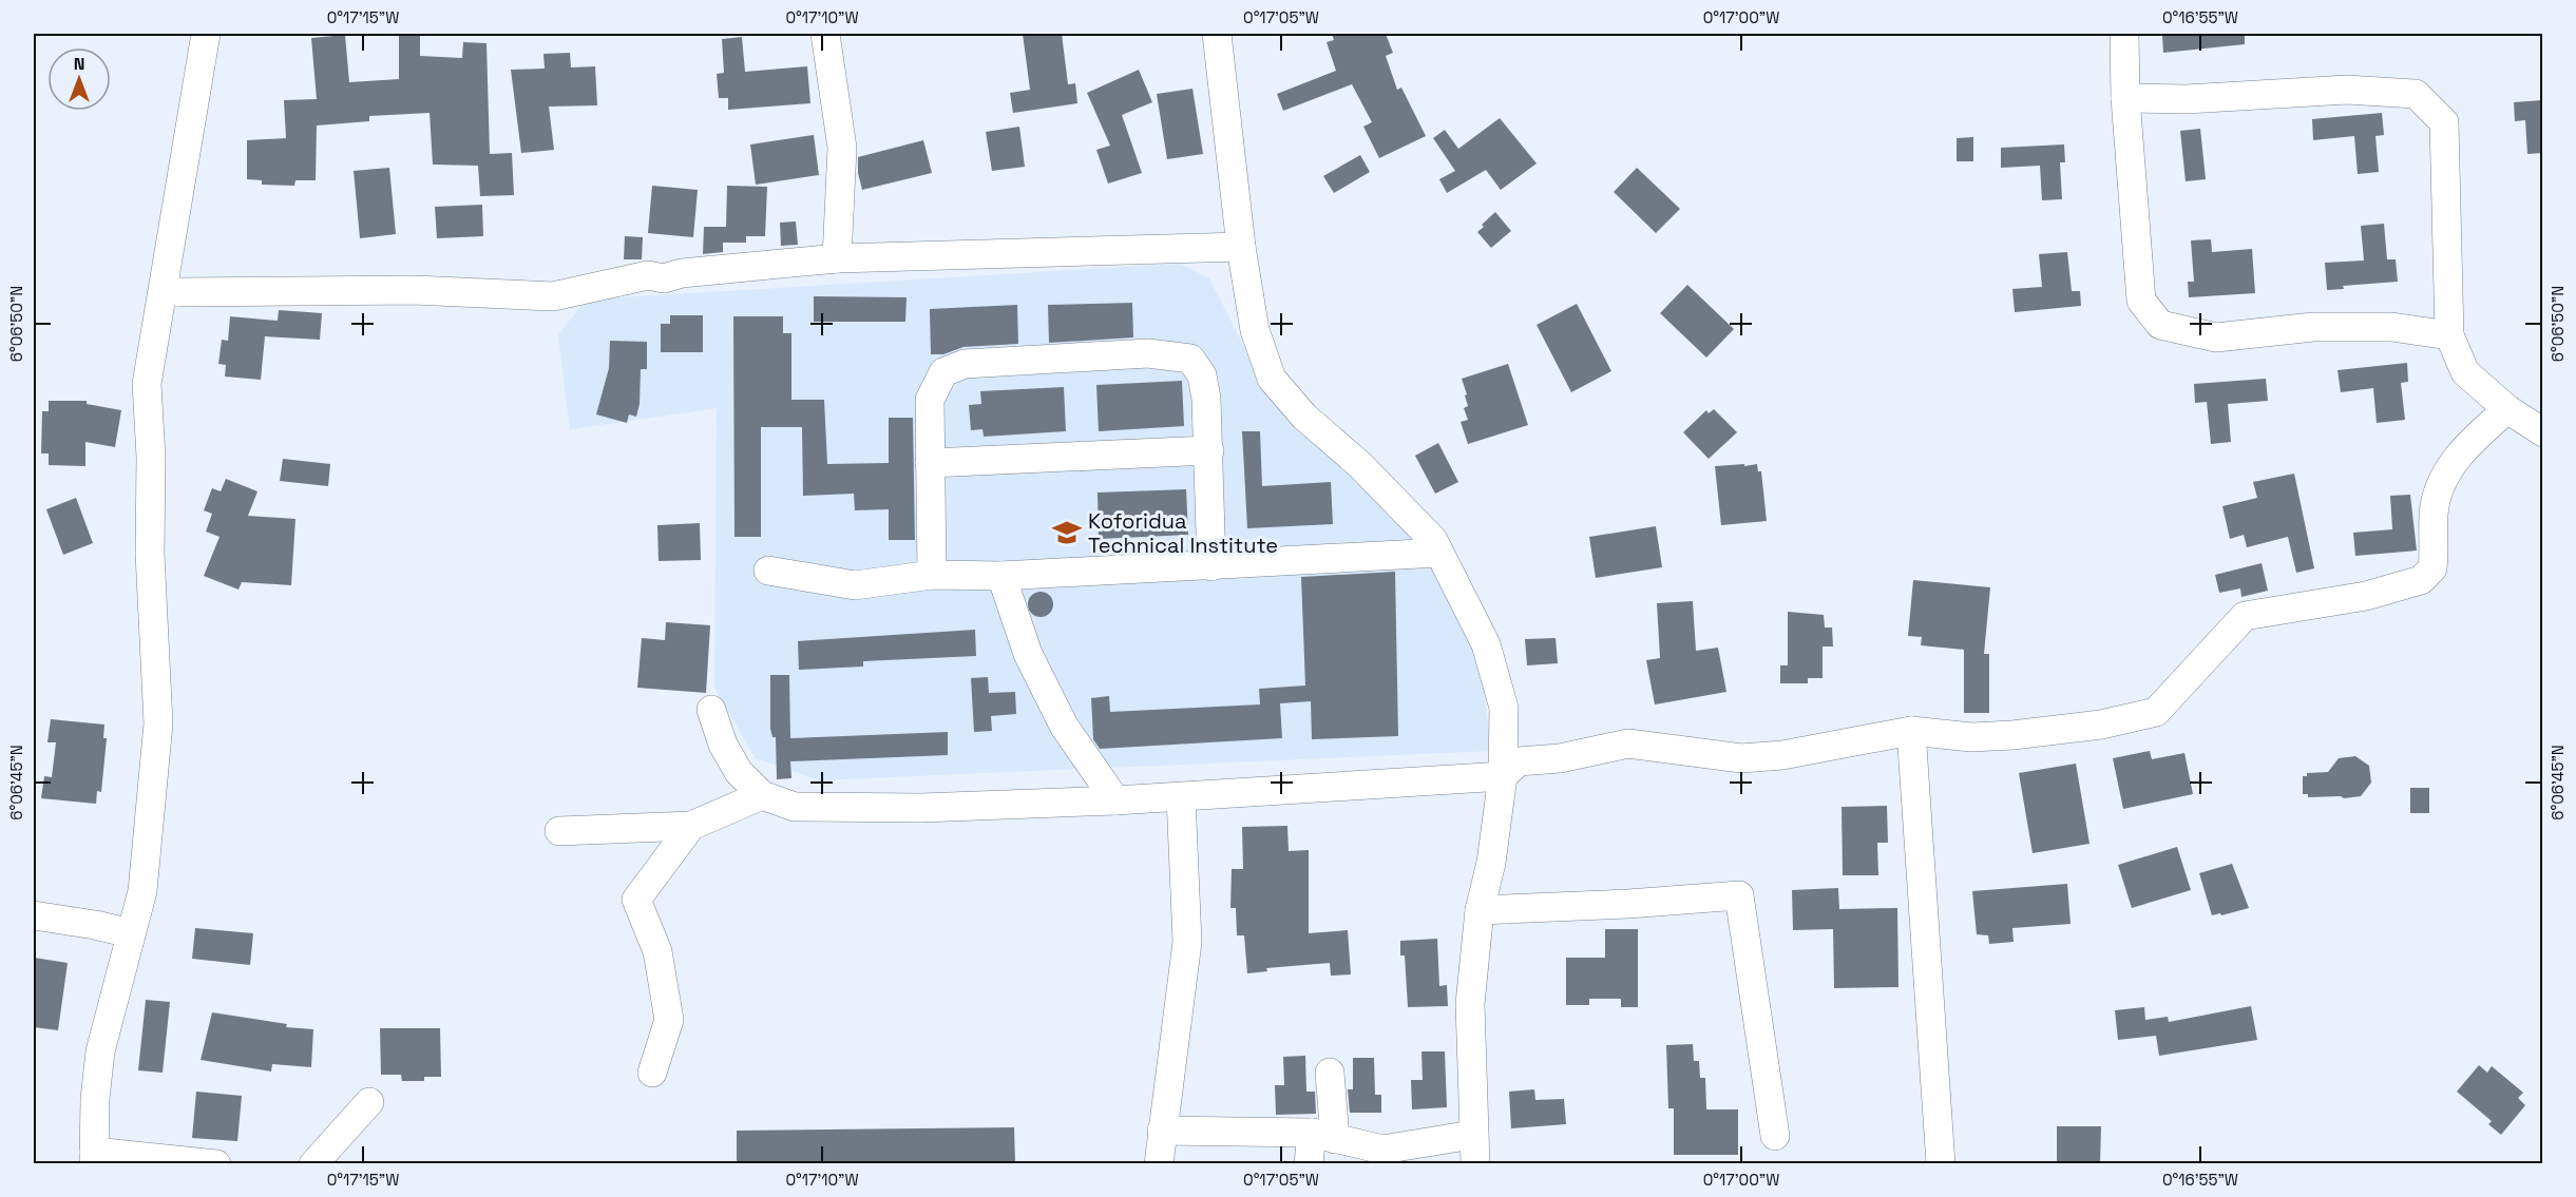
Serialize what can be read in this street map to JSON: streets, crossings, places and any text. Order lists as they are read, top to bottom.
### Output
{
  "places": {
    "school or university": ["Koforidua Technical Institute"]
  },
  "north": "top",
  "coordinates": [
    "0°17'15\"W",
    "0°17'10\"W",
    "0°17'05\"W",
    "0°17'00\"W",
    "0°16'55\"W",
    "6°06'50\"N",
    "6°06'45\"N"
  ]
}
